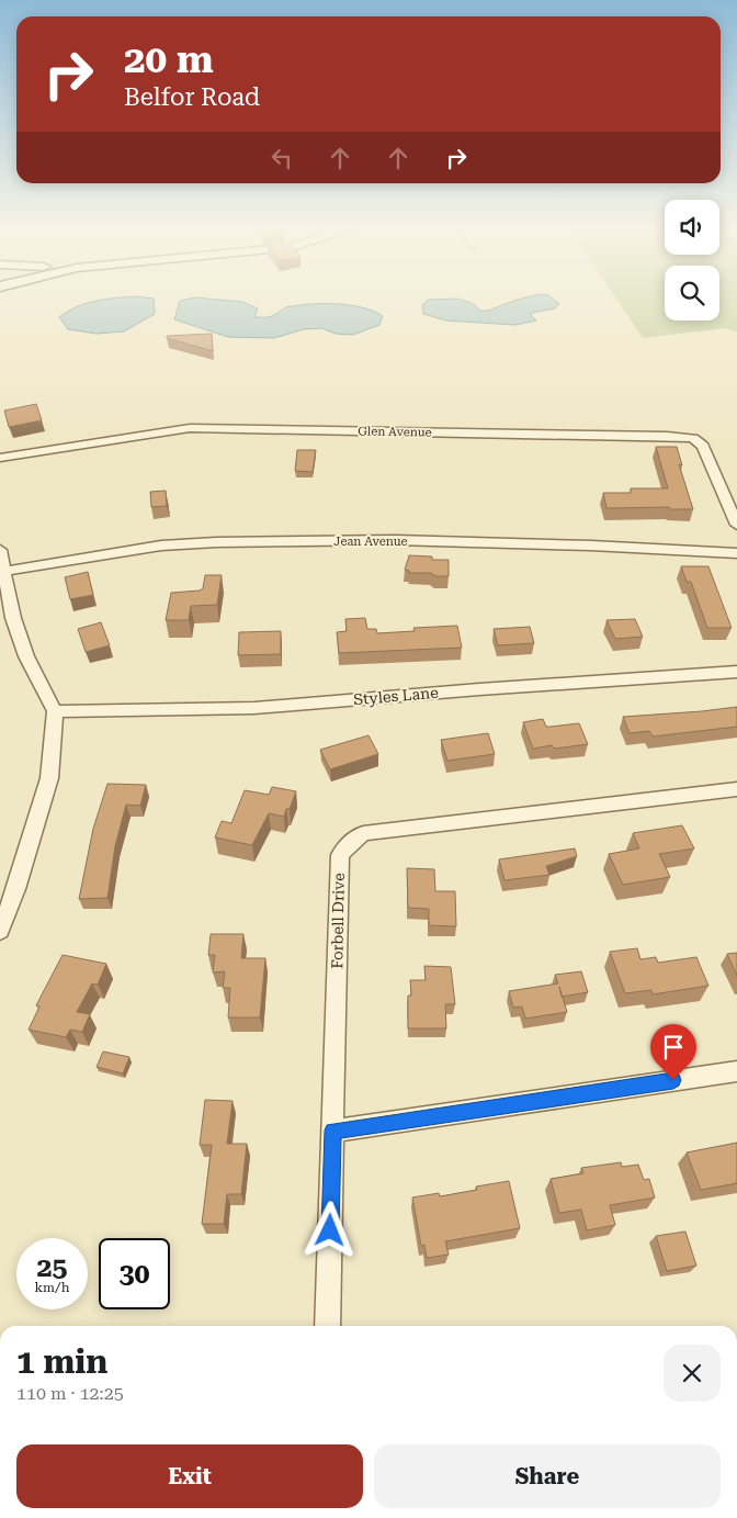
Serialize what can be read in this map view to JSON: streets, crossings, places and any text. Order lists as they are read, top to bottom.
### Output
{
  "streets": {
    "street": [
      "Glen Avenue",
      "Jean Avenue",
      "Styles Lane",
      "Forbell Drive"
    ]
  },
  "page": {
    "turn": ["20 m", "Belfor Road"],
    "speed": "25 km/h",
    "limit": "30",
    "heading": ["1 min", "110 m · 12:25"],
    "buttons": ["Exit", "Share"]
  }
}
